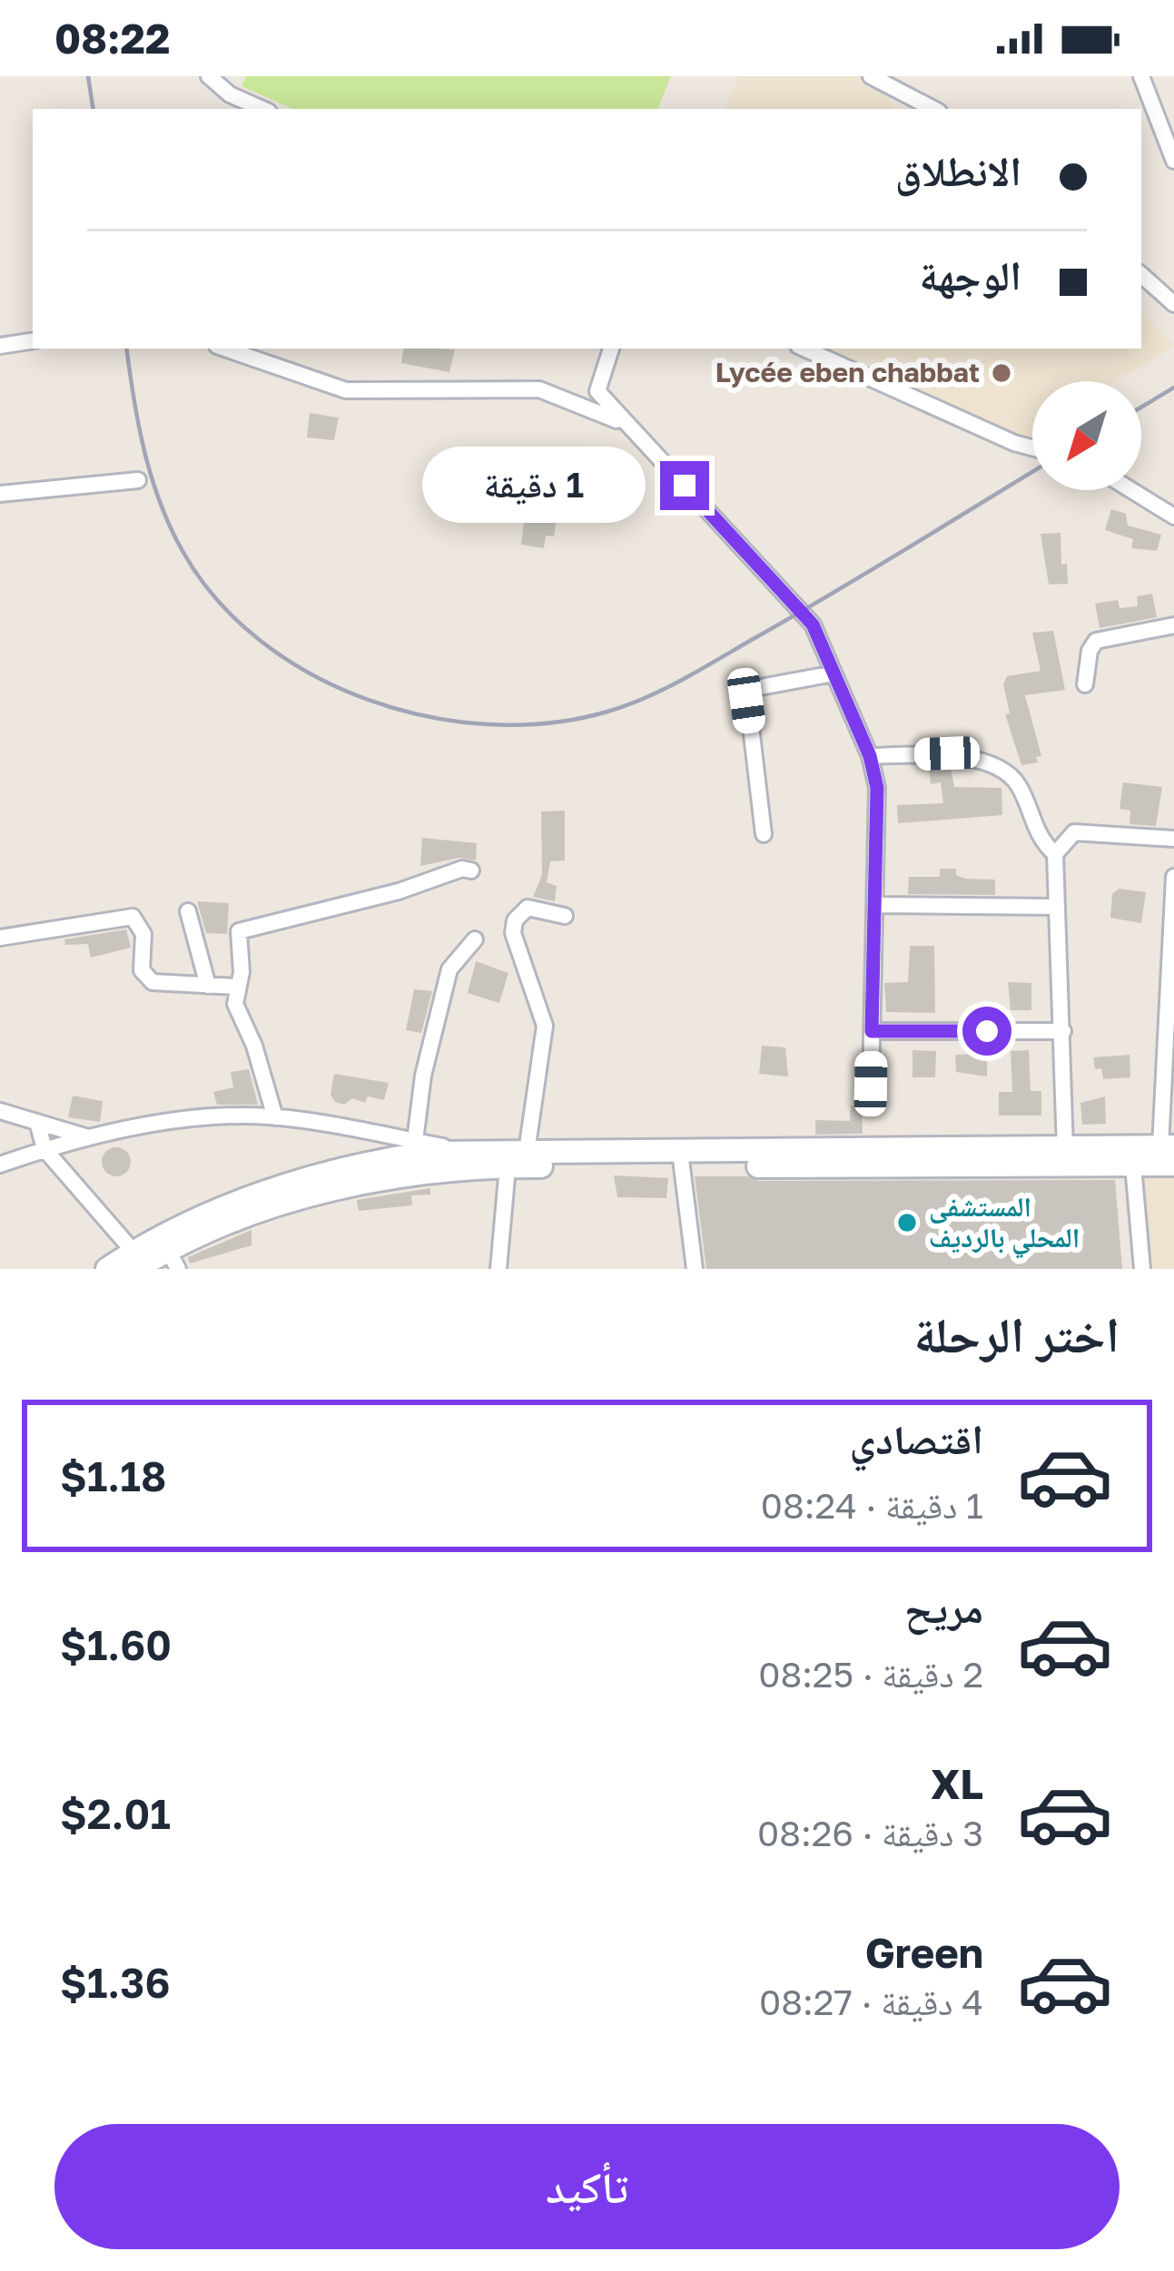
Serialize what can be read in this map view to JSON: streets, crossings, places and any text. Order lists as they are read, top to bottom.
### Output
{
  "places": ["Lycée eben chabbat", "المستشفى المحلي بالرديف"],
  "north": "bottom left",
  "page": {
    "status": "08:22",
    "banner": ["الانطلاق", "الوجهة"],
    "bubble": "1 دقيقة",
    "heading": "اختر الرحلة",
    "list": [
      {
        "name": "اقتصادي",
        "note": "1 دقيقة · 08:24",
        "value": "$1.18"
      },
      {
        "name": "مريح",
        "note": "2 دقيقة · 08:25",
        "value": "$1.60"
      },
      {
        "name": "XL",
        "note": "3 دقيقة · 08:26",
        "value": "$2.01"
      },
      {
        "name": "Green",
        "note": "4 دقيقة · 08:27",
        "value": "$1.36"
      }
    ],
    "buttons": "تأكيد"
  }
}
